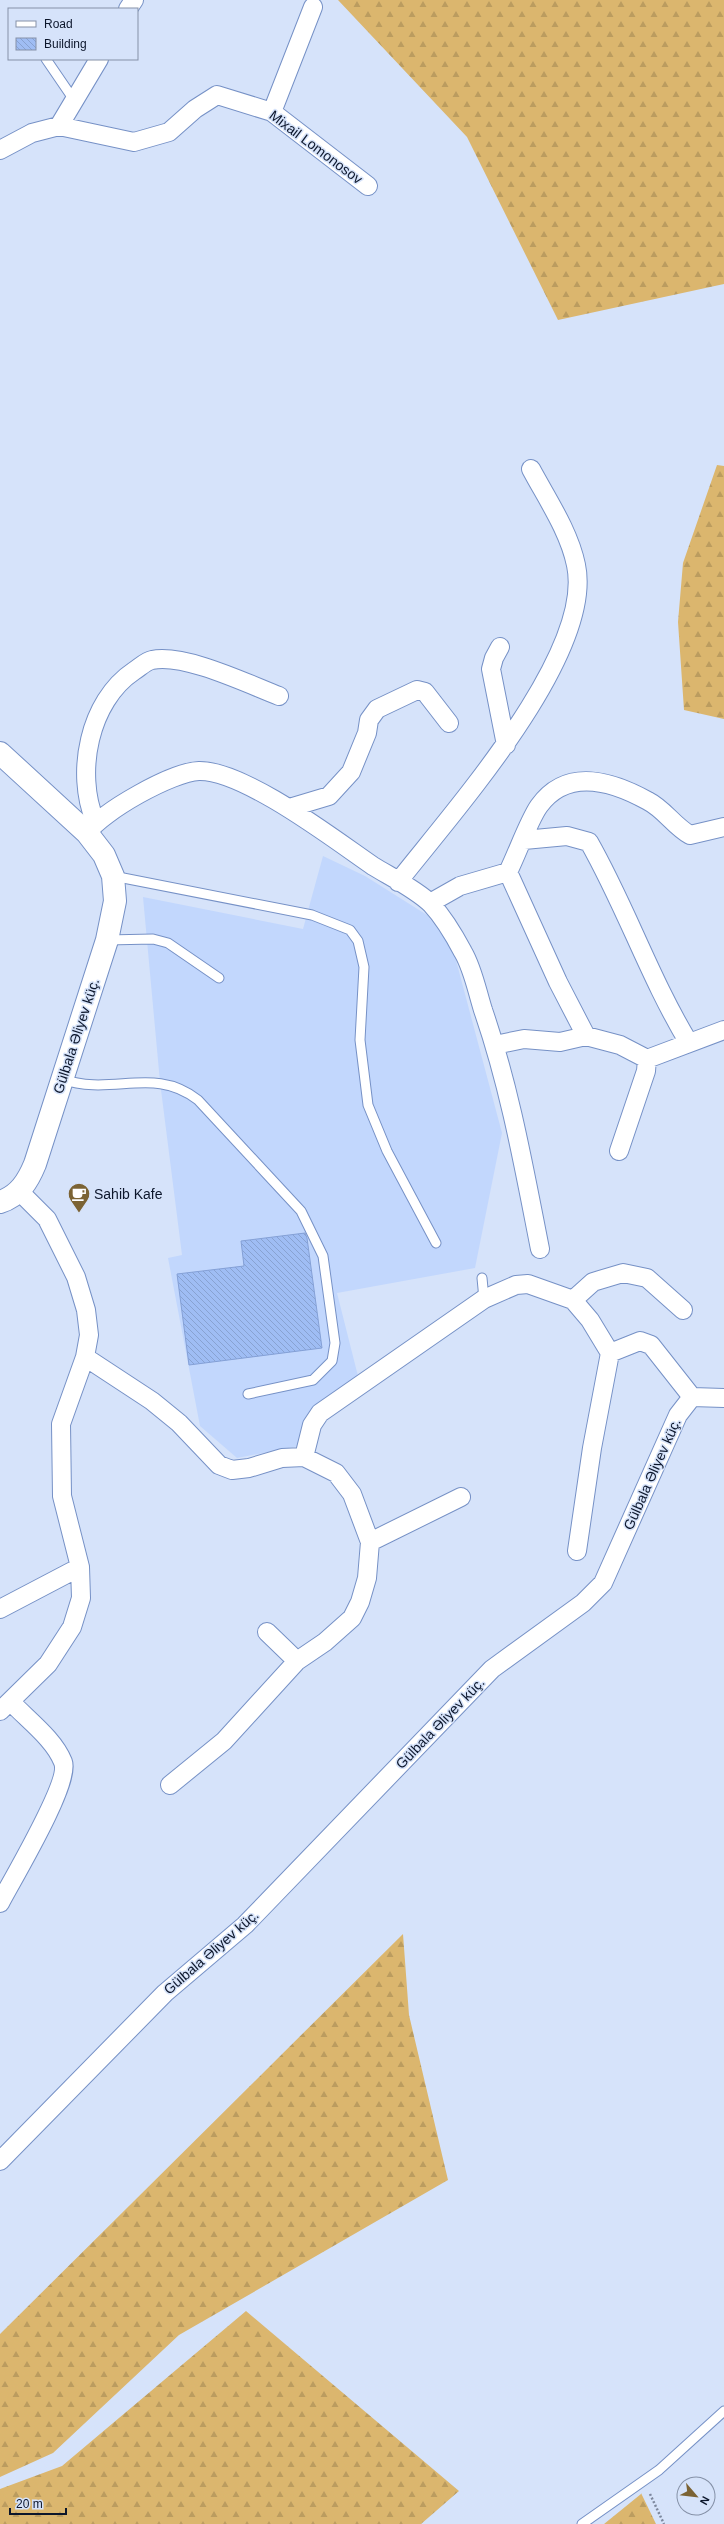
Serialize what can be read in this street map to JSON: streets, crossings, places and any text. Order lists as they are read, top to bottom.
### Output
{
  "streets": {
    "street": ["Mixail Lomonosov", "Gülbala Əliyev küç."]
  },
  "places": {
    "cafe": ["Sahib Kafe"]
  },
  "legend": ["Road", "Building"],
  "scale_bar": "20 m",
  "north": "bottom right"
}
